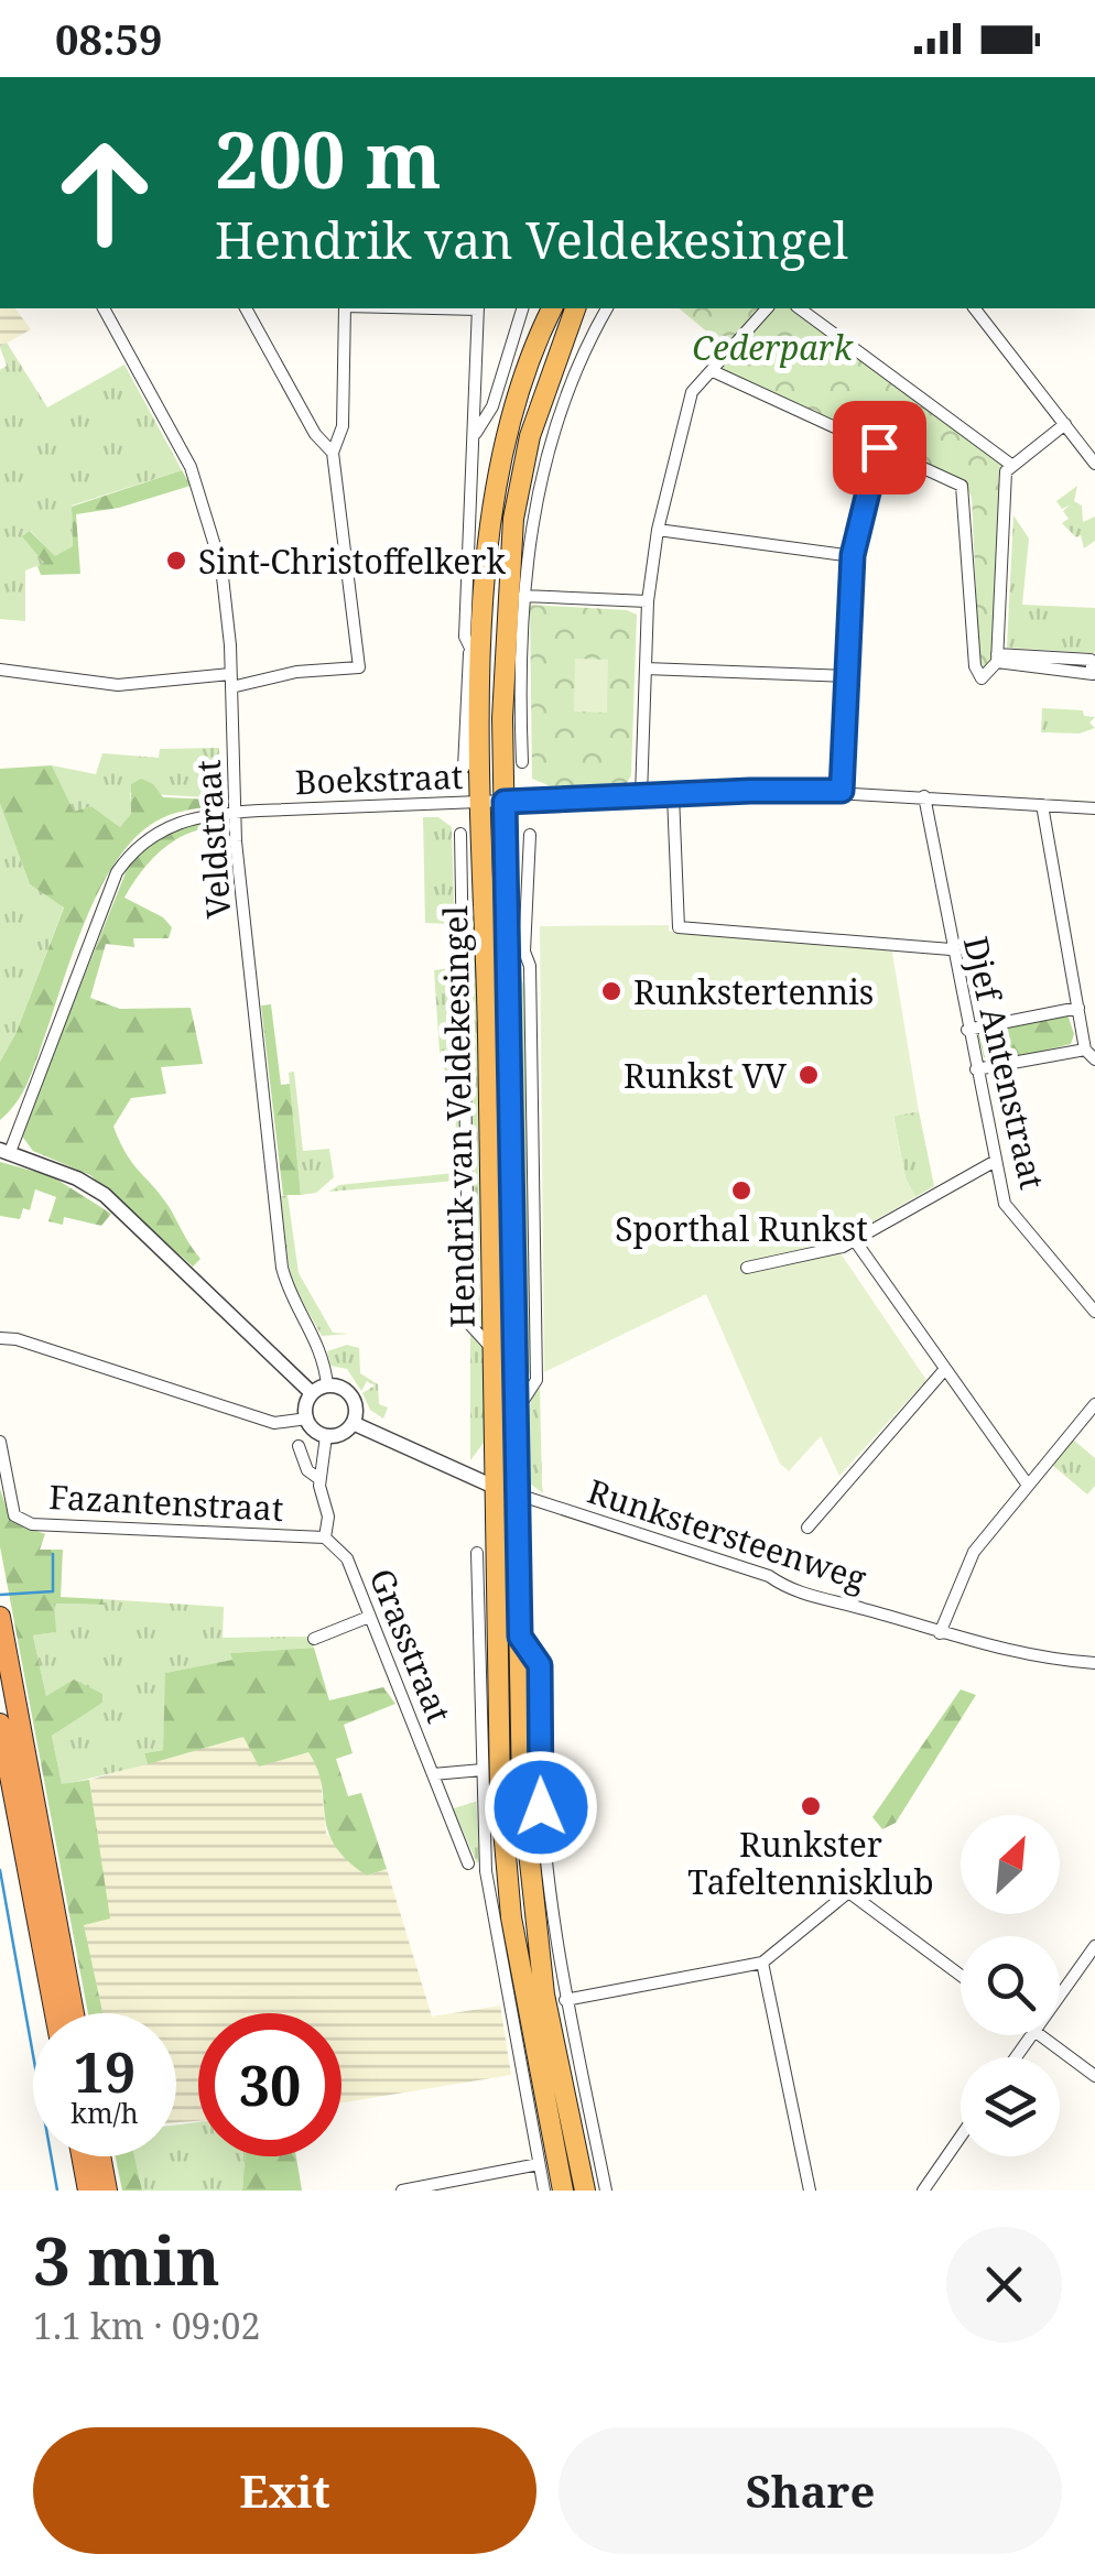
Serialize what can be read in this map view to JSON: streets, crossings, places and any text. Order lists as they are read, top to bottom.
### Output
{
  "streets": {
    "highway": ["Hendrik van Veldekesingel"],
    "street": [
      "Boekstraat",
      "Veldstraat",
      "Djef Antenstraat",
      "Fazantenstraat",
      "Runkstersteenweg",
      "Grasstraat"
    ]
  },
  "crossings": [
    ["Boekstraat", "Veldstraat"],
    ["Boekstraat", "Djef Antenstraat"],
    ["Boekstraat", "Hendrik van Veldekesingel"],
    ["Veldstraat", "Runkstersteenweg"],
    ["Veldstraat", "Grasstraat"],
    ["Hendrik van Veldekesingel", "Runkstersteenweg"],
    ["Fazantenstraat", "Grasstraat"],
    ["Runkstersteenweg", "Grasstraat"]
  ],
  "parks": ["Cederpark"],
  "places": [
    "Sint-Christoffelkerk",
    "Runkstertennis",
    "Runkst VV",
    "Sporthal Runkst",
    "Runkster Tafeltennisklub"
  ],
  "north": "top right",
  "page": {
    "status": "08:59",
    "turn": ["200 m", "Hendrik van Veldekesingel"],
    "speed": "19 km/h",
    "limit": "30",
    "heading": ["3 min", "1.1 km · 09:02"],
    "buttons": ["Exit", "Share"]
  }
}
